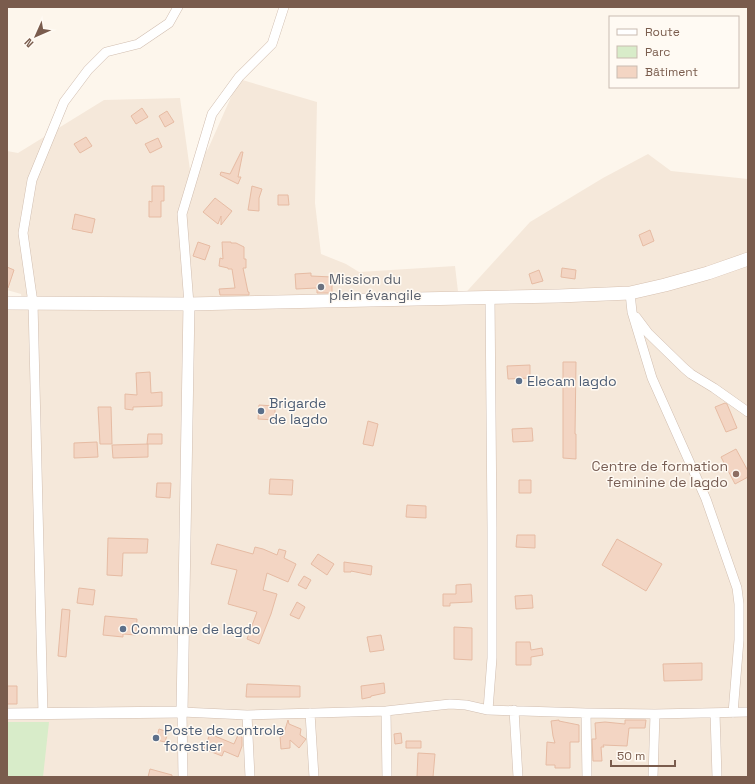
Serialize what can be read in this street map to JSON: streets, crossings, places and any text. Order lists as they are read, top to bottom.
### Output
{
  "places": [
    "Mission du plein évangile",
    "Elecam lagdo",
    "Brigarde de lagdo",
    "Centre de formation feminine de lagdo",
    "Commune de lagdo",
    "Poste de controle forestier"
  ],
  "legend": ["Route", "Parc", "Bâtiment"],
  "scale_bar": "50 m",
  "north": "bottom left"
}
